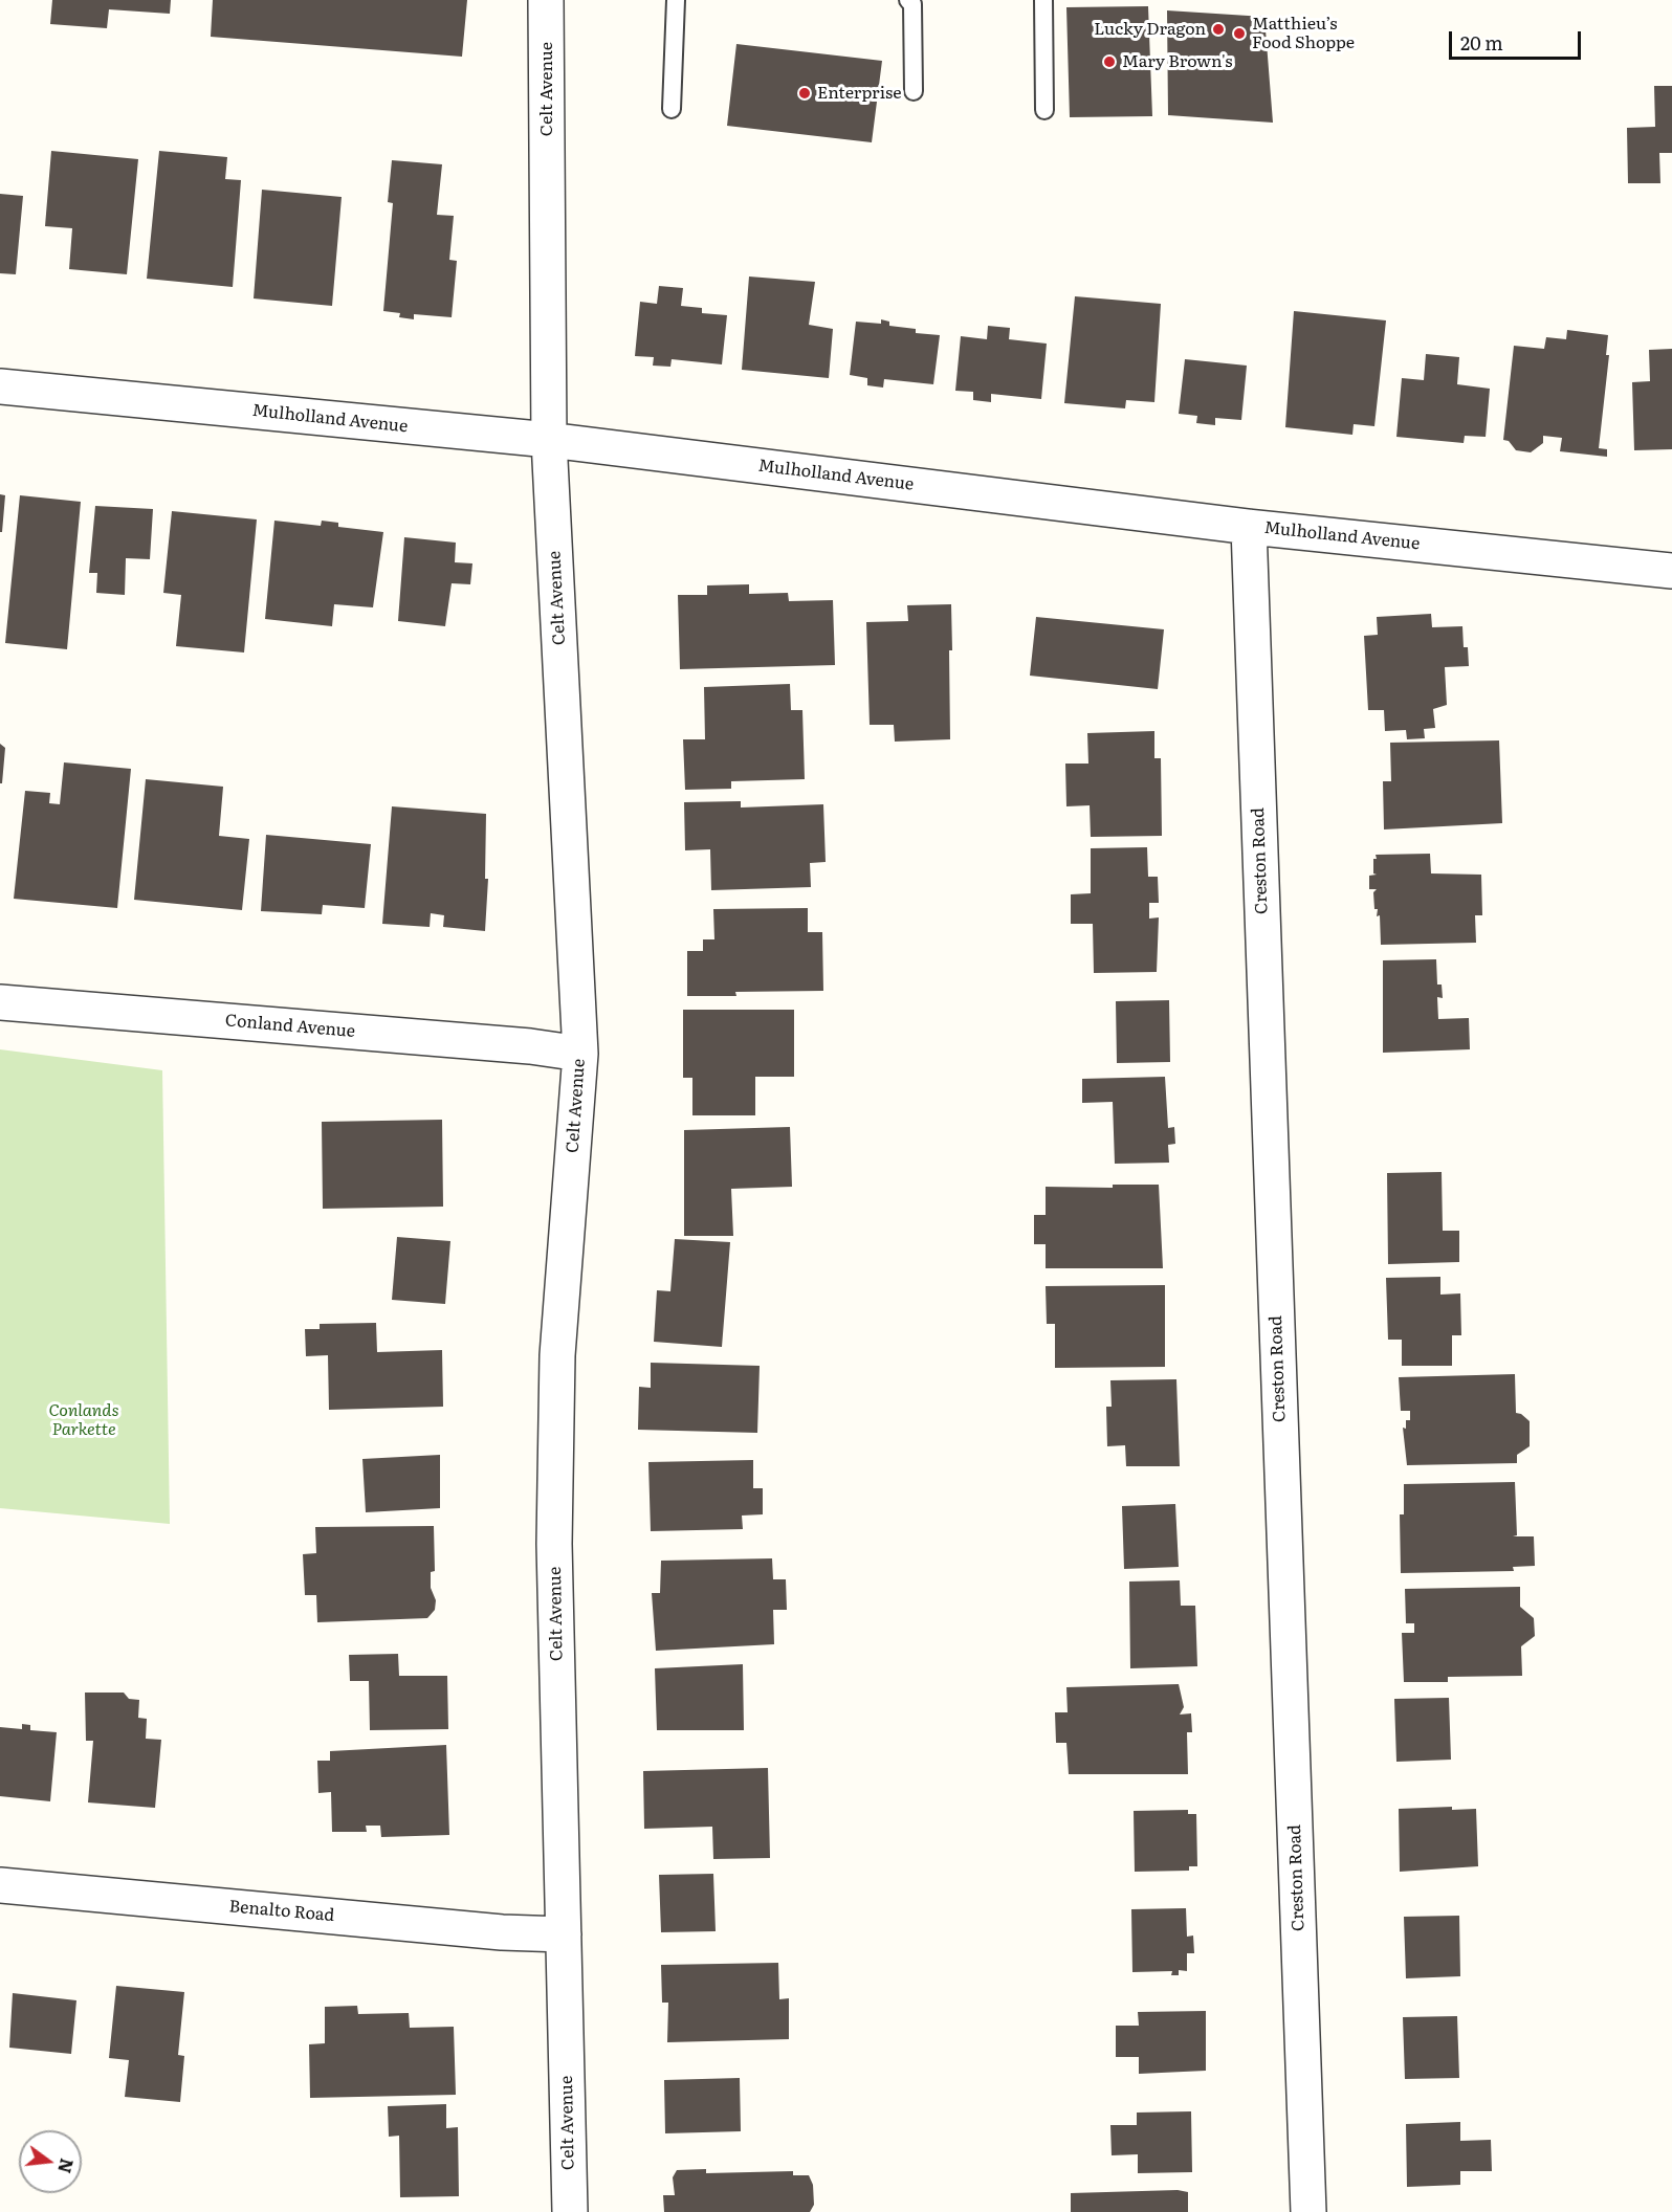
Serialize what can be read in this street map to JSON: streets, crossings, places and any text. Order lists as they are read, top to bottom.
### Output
{
  "streets": {
    "street": [
      "Celt Avenue",
      "Mulholland Avenue",
      "Creston Road",
      "Conland Avenue",
      "Benalto Road"
    ]
  },
  "crossings": [
    ["Celt Avenue", "Mulholland Avenue"],
    ["Celt Avenue", "Conland Avenue"],
    ["Celt Avenue", "Benalto Road"],
    ["Mulholland Avenue", "Creston Road"]
  ],
  "parks": ["Conlands Parkette"],
  "places": [
    "Lucky Dragon",
    "Matthieu’s Food Shoppe",
    "Mary Brown's",
    "Enterprise"
  ],
  "scale_bar": "20 m",
  "north": "right"
}
